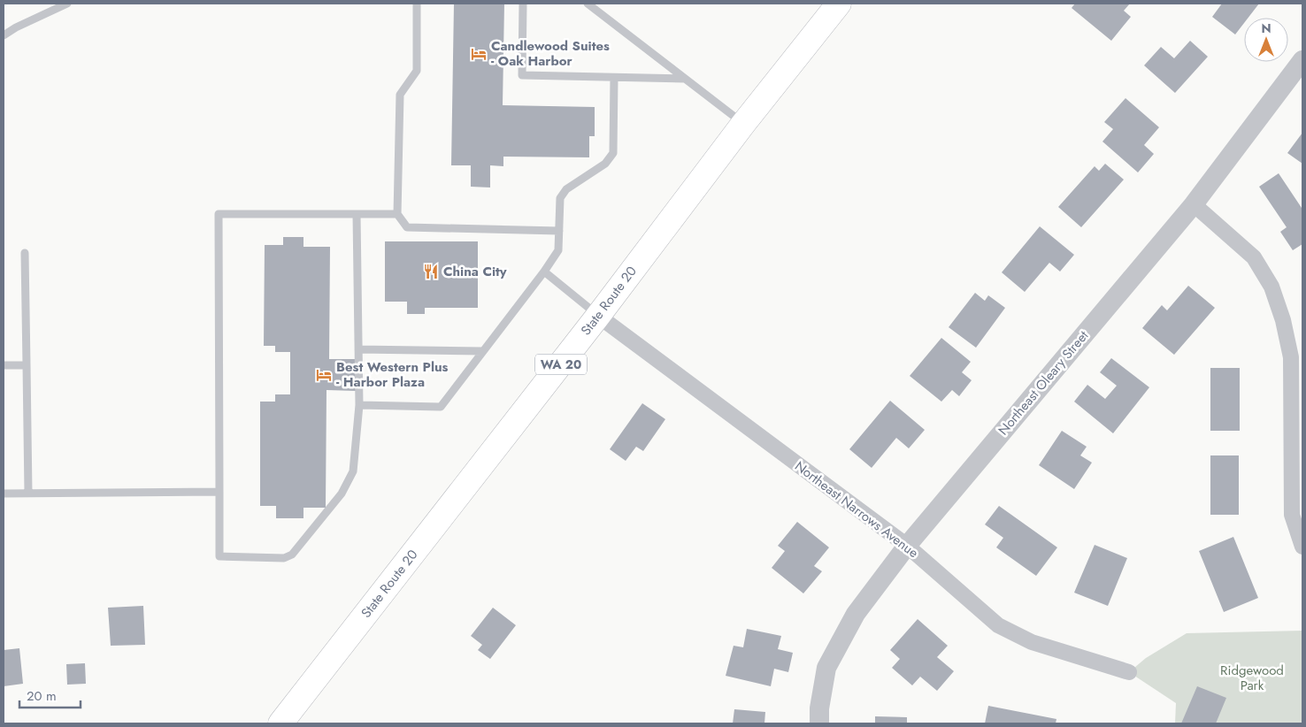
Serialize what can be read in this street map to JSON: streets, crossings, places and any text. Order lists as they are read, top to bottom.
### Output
{
  "streets": {
    "main road": ["State Route 20", "WA 20"],
    "street": ["Northeast Oleary Street", "Northeast Narrows Avenue"]
  },
  "crossings": [
    ["State Route 20", "Northeast Narrows Avenue"],
    ["Northeast Oleary Street", "Northeast Narrows Avenue"]
  ],
  "parks": ["Ridgewood Park"],
  "places": {
    "hotel": ["Candlewood Suites - Oak Harbor", "Best Western Plus - Harbor Plaza"],
    "restaurant": ["China City"]
  },
  "scale_bar": "20 m",
  "north": "top"
}
